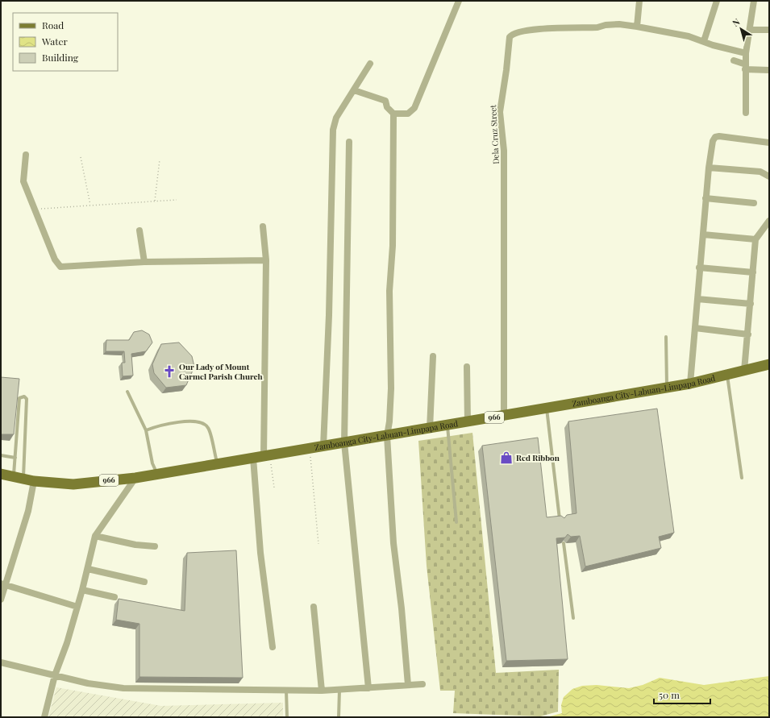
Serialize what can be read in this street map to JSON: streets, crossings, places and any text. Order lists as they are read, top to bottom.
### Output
{
  "streets": {
    "main road": ["Zamboanga City-Labuan-Limpapa Road", "966"],
    "street": ["Dela Cruz Street"]
  },
  "crossings": [
    ["Dela Cruz Street", "Zamboanga City-Labuan-Limpapa Road"]
  ],
  "places": {
    "church": ["Our Lady of Mount Carmel Parish Church"],
    "shop": ["Red Ribbon"]
  },
  "legend": ["Road", "Water", "Building"],
  "scale_bar": "50 m",
  "north": "top left"
}
